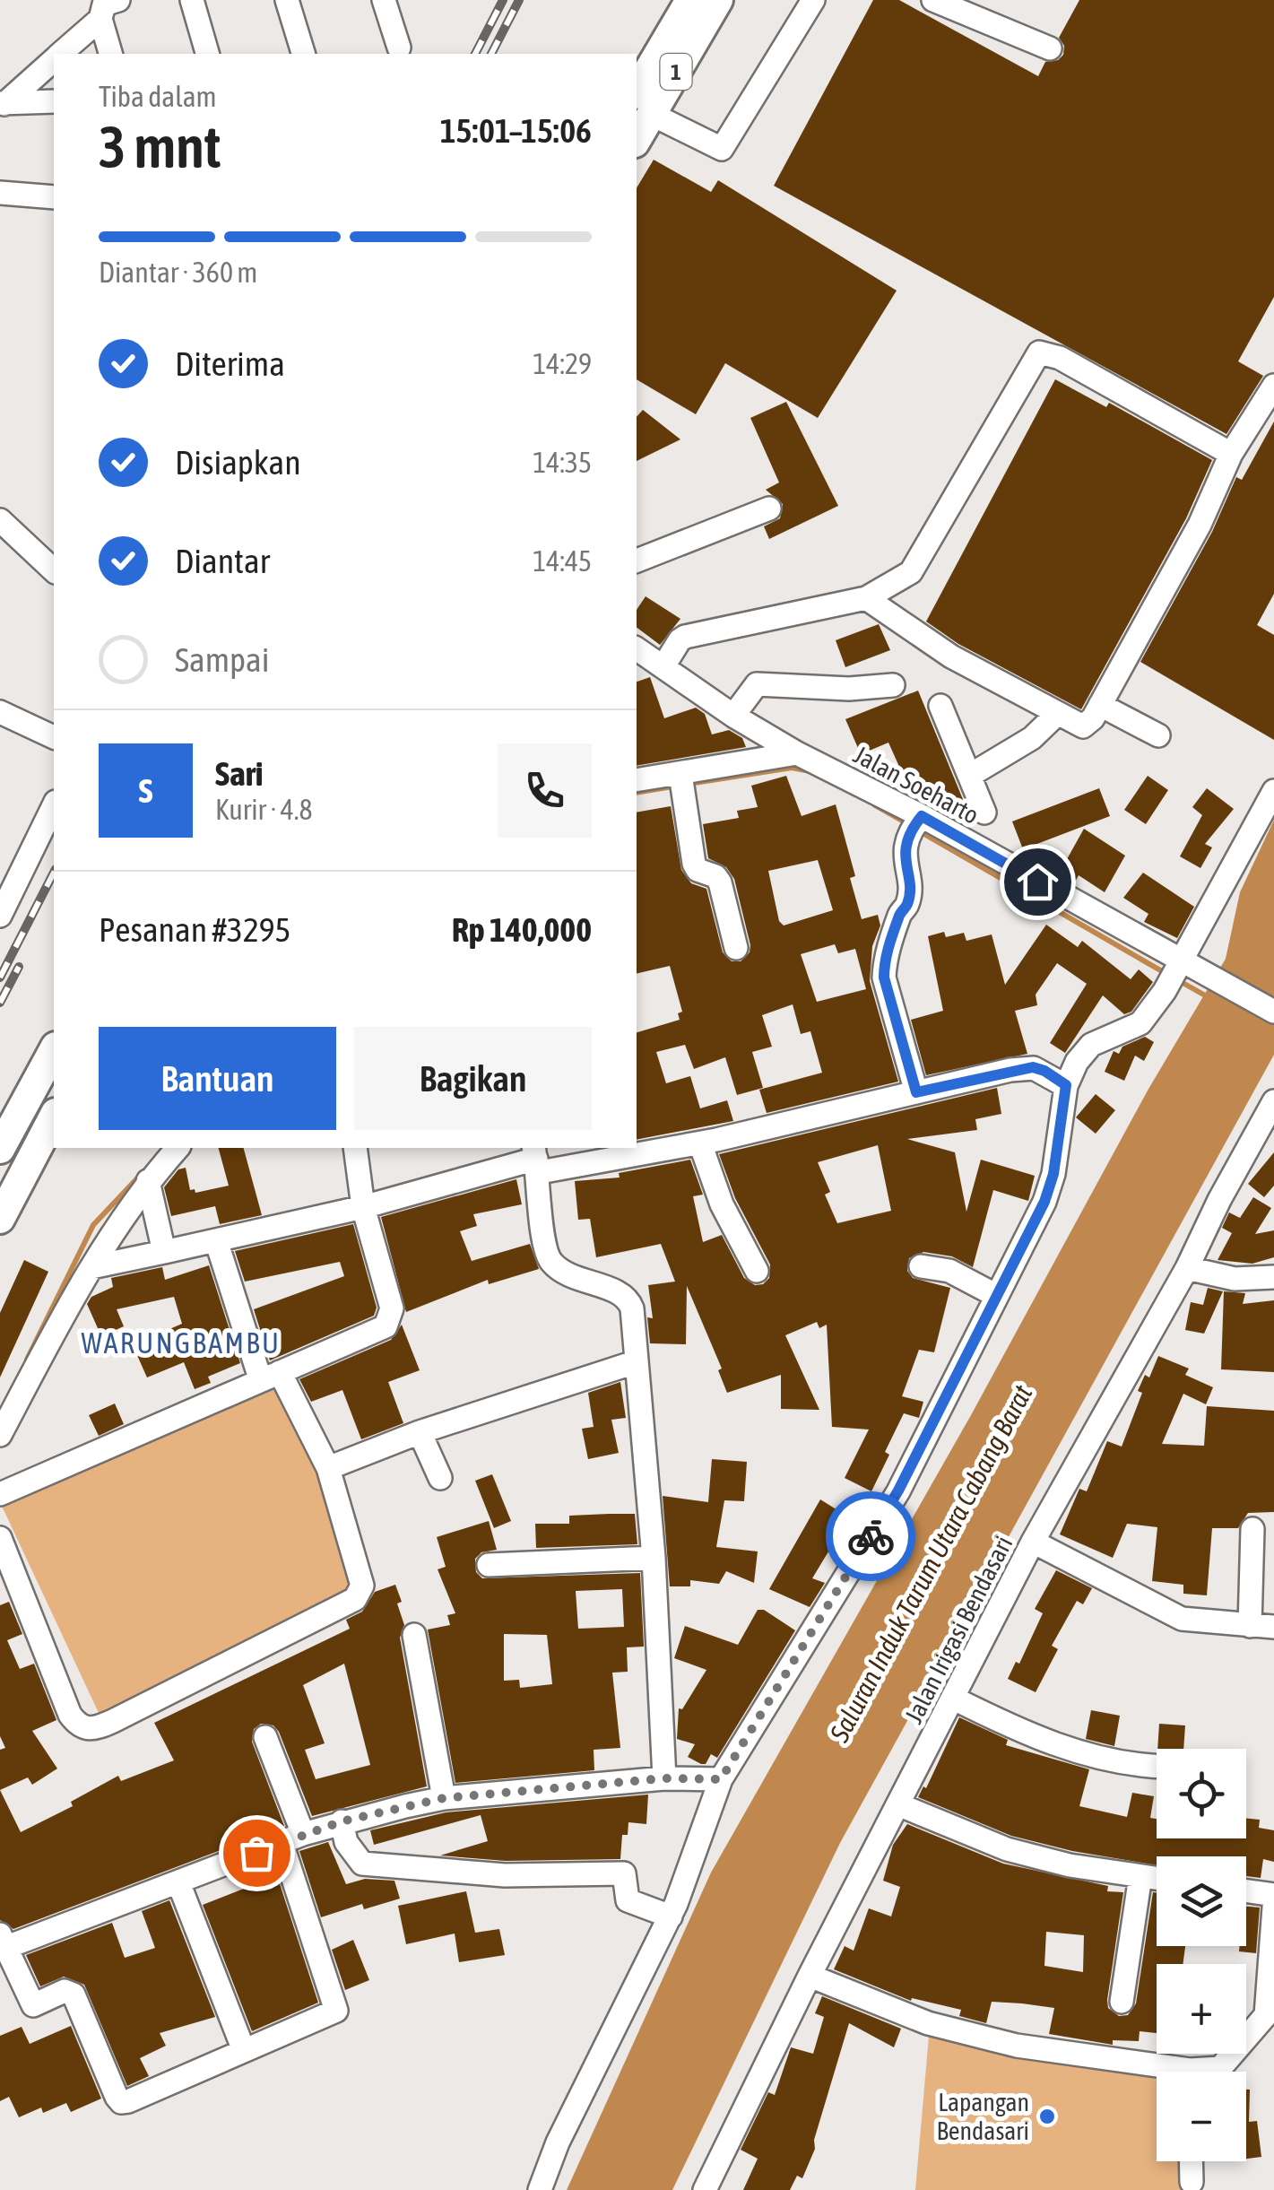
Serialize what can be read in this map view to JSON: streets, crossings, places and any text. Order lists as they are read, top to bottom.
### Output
{
  "streets": {
    "main road": ["1"],
    "street": ["Jalan Soeharto", "Jalan Irigasi Bendasari"]
  },
  "districts": ["WARUNGBAMBU"],
  "water": ["Saluran Induk Tarum Utara Cabang Barat"],
  "places": ["Lapangan Bendasari"],
  "page": {
    "heading": ["3 mnt", "Tiba dalam", "15:01–15:06"],
    "panel": [
      "Sari",
      "Kurir · 4.8",
      "Pesanan #3295",
      "Rp 140,000"
    ],
    "bar": "Diantar · 360 m",
    "list": [
      ["Diterima", "14:29"],
      ["Disiapkan", "14:35"],
      ["Diantar", "14:45"],
      "Sampai"
    ],
    "round": "S",
    "buttons": ["Bantuan", "Bagikan"],
    "map_buttons": ["+", "−"]
  }
}
